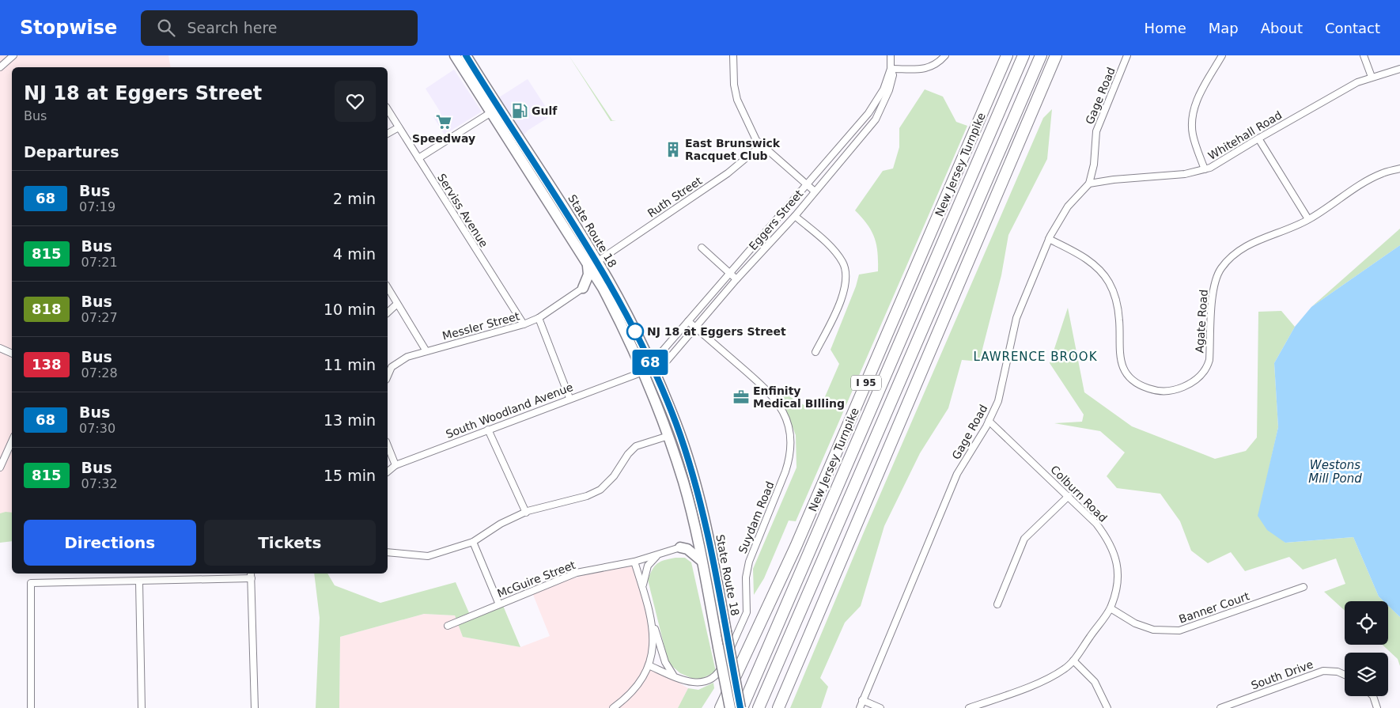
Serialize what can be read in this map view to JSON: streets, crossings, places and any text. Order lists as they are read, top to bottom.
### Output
{
  "streets": {
    "highway": ["New Jersey Turnpike", "State Route 18", "I 95"],
    "street": [
      "Gage Road",
      "Whitehall Road",
      "Ruth Street",
      "Serviss Avenue",
      "Eggers Street",
      "Agate Road",
      "Messler Street",
      "South Woodland Avenue",
      "Colburn Road",
      "Suydam Road",
      "McGuire Street",
      "Banner Court",
      "South Drive"
    ]
  },
  "crossings": [
    ["Gage Road", "Whitehall Road"],
    ["Gage Road", "Agate Road"],
    ["Gage Road", "Colburn Road"],
    ["New Jersey Turnpike", "State Route 18"],
    ["Ruth Street", "State Route 18"],
    ["Serviss Avenue", "Messler Street"],
    ["Eggers Street", "State Route 18"],
    ["Eggers Street", "South Woodland Avenue"],
    ["Eggers Street", "Suydam Road"],
    ["State Route 18", "South Woodland Avenue"],
    ["Colburn Road", "Banner Court"]
  ],
  "districts": ["LAWRENCE BROOK"],
  "water": ["Westons Mill Pond"],
  "places": {
    "fuel station": ["Gulf"],
    "supermarket": ["Speedway"],
    "building": ["East Brunswick Racquet Club"],
    "other": ["NJ 18 at Eggers Street"],
    "office": ["Enfinity Medical BIlling"]
  },
  "lines": ["bus line 68"],
  "page": {
    "header": "Stopwise",
    "search": "Search here",
    "nav": [
      "Home",
      "Map",
      "About",
      "Contact"
    ],
    "on_map": "68",
    "heading": [
      ["NJ 18 at Eggers Street", "Bus"],
      "Departures"
    ],
    "list": [
      {
        "mark": "68",
        "name": "Bus",
        "note": "07:19",
        "value": "2 min"
      },
      {
        "mark": "815",
        "name": "Bus",
        "note": "07:21",
        "value": "4 min"
      },
      {
        "mark": "818",
        "name": "Bus",
        "note": "07:27",
        "value": "10 min"
      },
      {
        "mark": "138",
        "name": "Bus",
        "note": "07:28",
        "value": "11 min"
      },
      {
        "mark": "68",
        "name": "Bus",
        "note": "07:30",
        "value": "13 min"
      },
      {
        "mark": "815",
        "name": "Bus",
        "note": "07:32",
        "value": "15 min"
      }
    ],
    "buttons": ["Directions", "Tickets"]
  }
}
